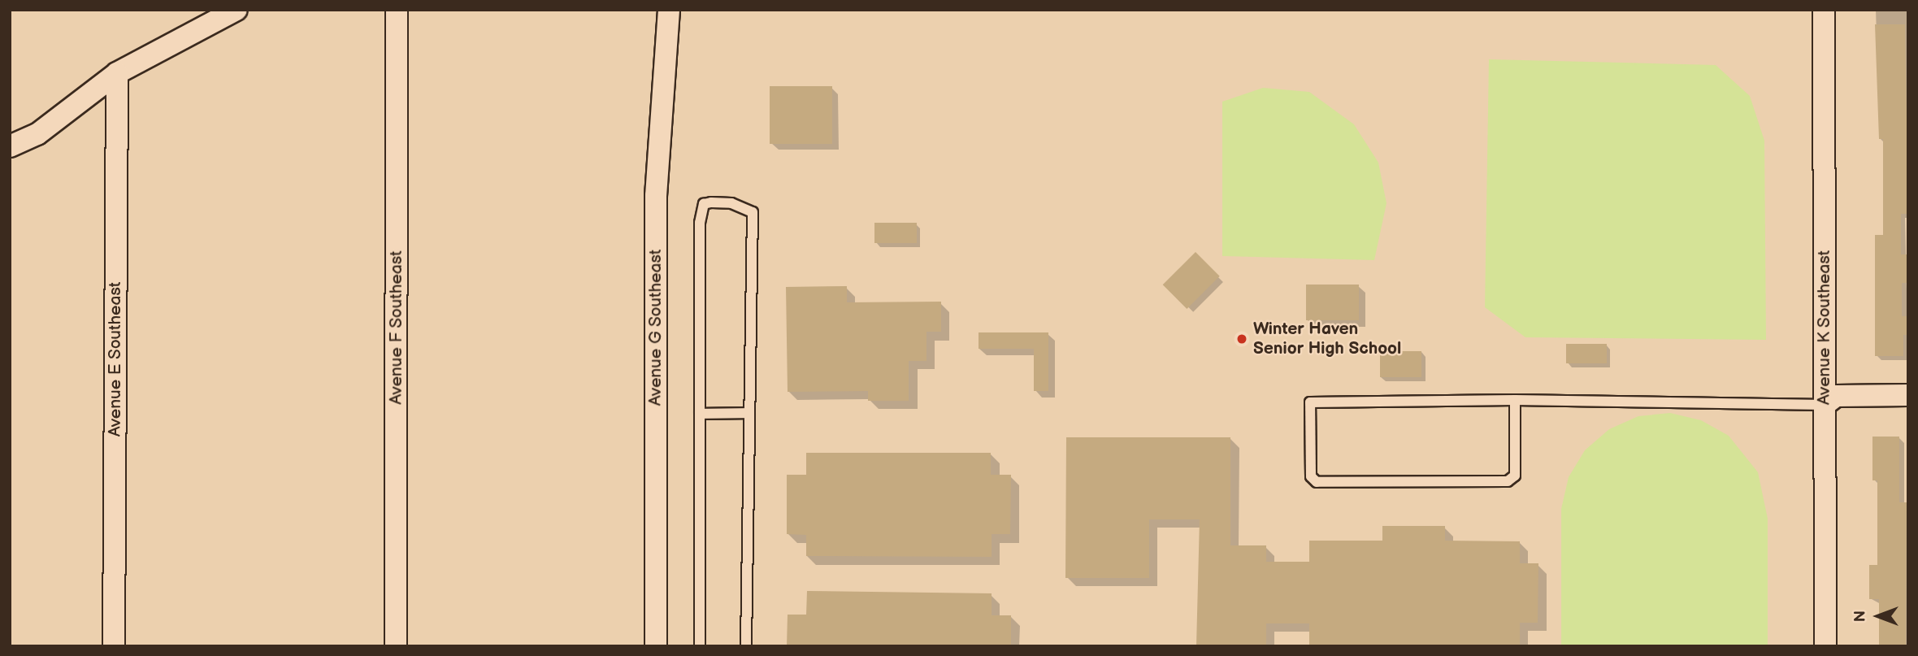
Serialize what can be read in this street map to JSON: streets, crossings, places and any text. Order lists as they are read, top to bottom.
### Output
{
  "streets": {
    "street": [
      "Avenue F Southeast",
      "Avenue G Southeast",
      "Avenue K Southeast",
      "Avenue E Southeast"
    ]
  },
  "places": ["Winter Haven Senior High School"],
  "north": "left"
}
